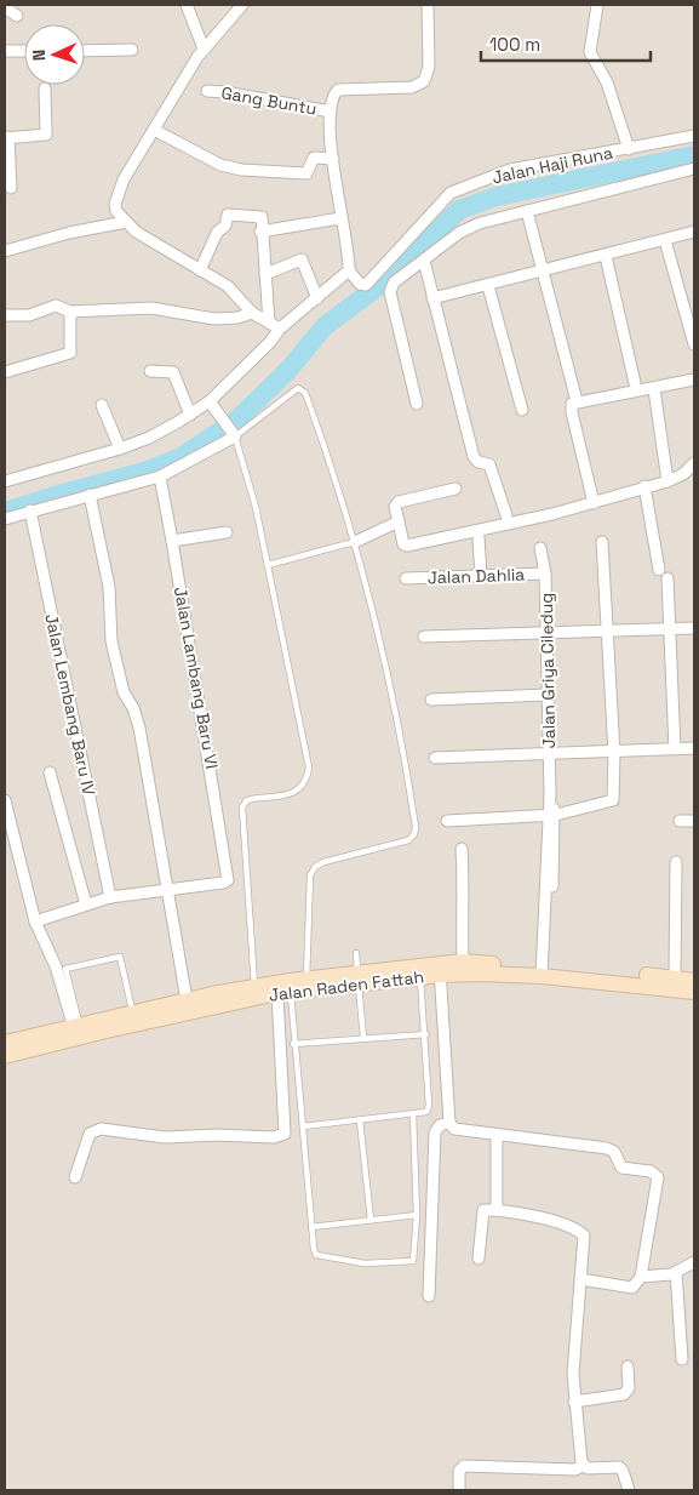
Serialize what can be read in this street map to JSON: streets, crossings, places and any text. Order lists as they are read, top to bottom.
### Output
{
  "streets": {
    "main road": ["Jalan Raden Fattah"],
    "street": [
      "Gang Buntu",
      "Jalan Haji Runa",
      "Jalan Dahlia",
      "Jalan Griya Ciledug",
      "Jalan Lambang Baru VI",
      "Jalan Lembang Baru IV"
    ]
  },
  "crossings": [
    ["Jalan Dahlia", "Jalan Griya Ciledug"],
    ["Jalan Griya Ciledug", "Jalan Raden Fattah"]
  ],
  "scale_bar": "100 m",
  "north": "left"
}
